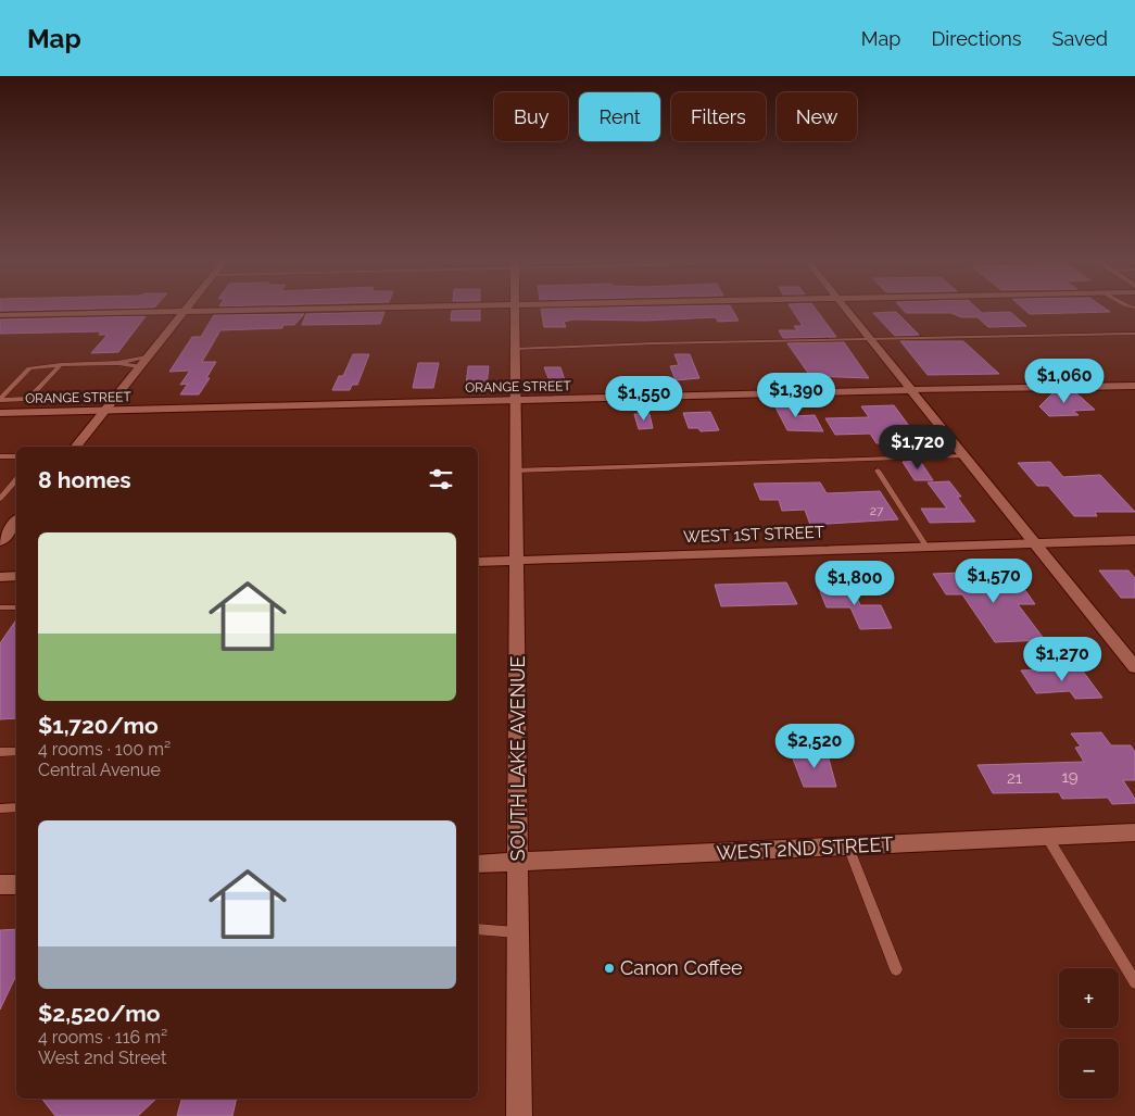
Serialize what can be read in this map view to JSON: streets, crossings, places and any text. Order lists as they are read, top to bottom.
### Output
{
  "streets": {
    "street": [
      "ORANGE STREET",
      "WEST 1ST STREET",
      "SOUTH LAKE AVENUE",
      "WEST 2ND STREET"
    ]
  },
  "crossings": [
    ["ORANGE STREET", "SOUTH LAKE AVENUE"],
    ["WEST 1ST STREET", "SOUTH LAKE AVENUE"],
    ["SOUTH LAKE AVENUE", "WEST 2ND STREET"]
  ],
  "places": ["Canon Coffee"],
  "house_numbers": ["27", "19", "21"],
  "page": {
    "header": "Map",
    "nav": ["Map", "Directions", "Saved"],
    "chip": [
      "Buy",
      "Rent",
      "Filters",
      "New"
    ],
    "price": [
      "$1,060",
      "$1,390",
      "$1,550",
      "$1,720",
      "$1,570",
      "$1,800",
      "$1,270",
      "$2,520"
    ],
    "heading": "8 homes",
    "list": [
      {
        "name": "$1,720/mo",
        "note": "4 rooms · 100 m² · Central Avenue"
      },
      {
        "name": "$2,520/mo",
        "note": "4 rooms · 116 m² · West 2nd Street"
      }
    ],
    "map_buttons": ["+", "−"]
  }
}
